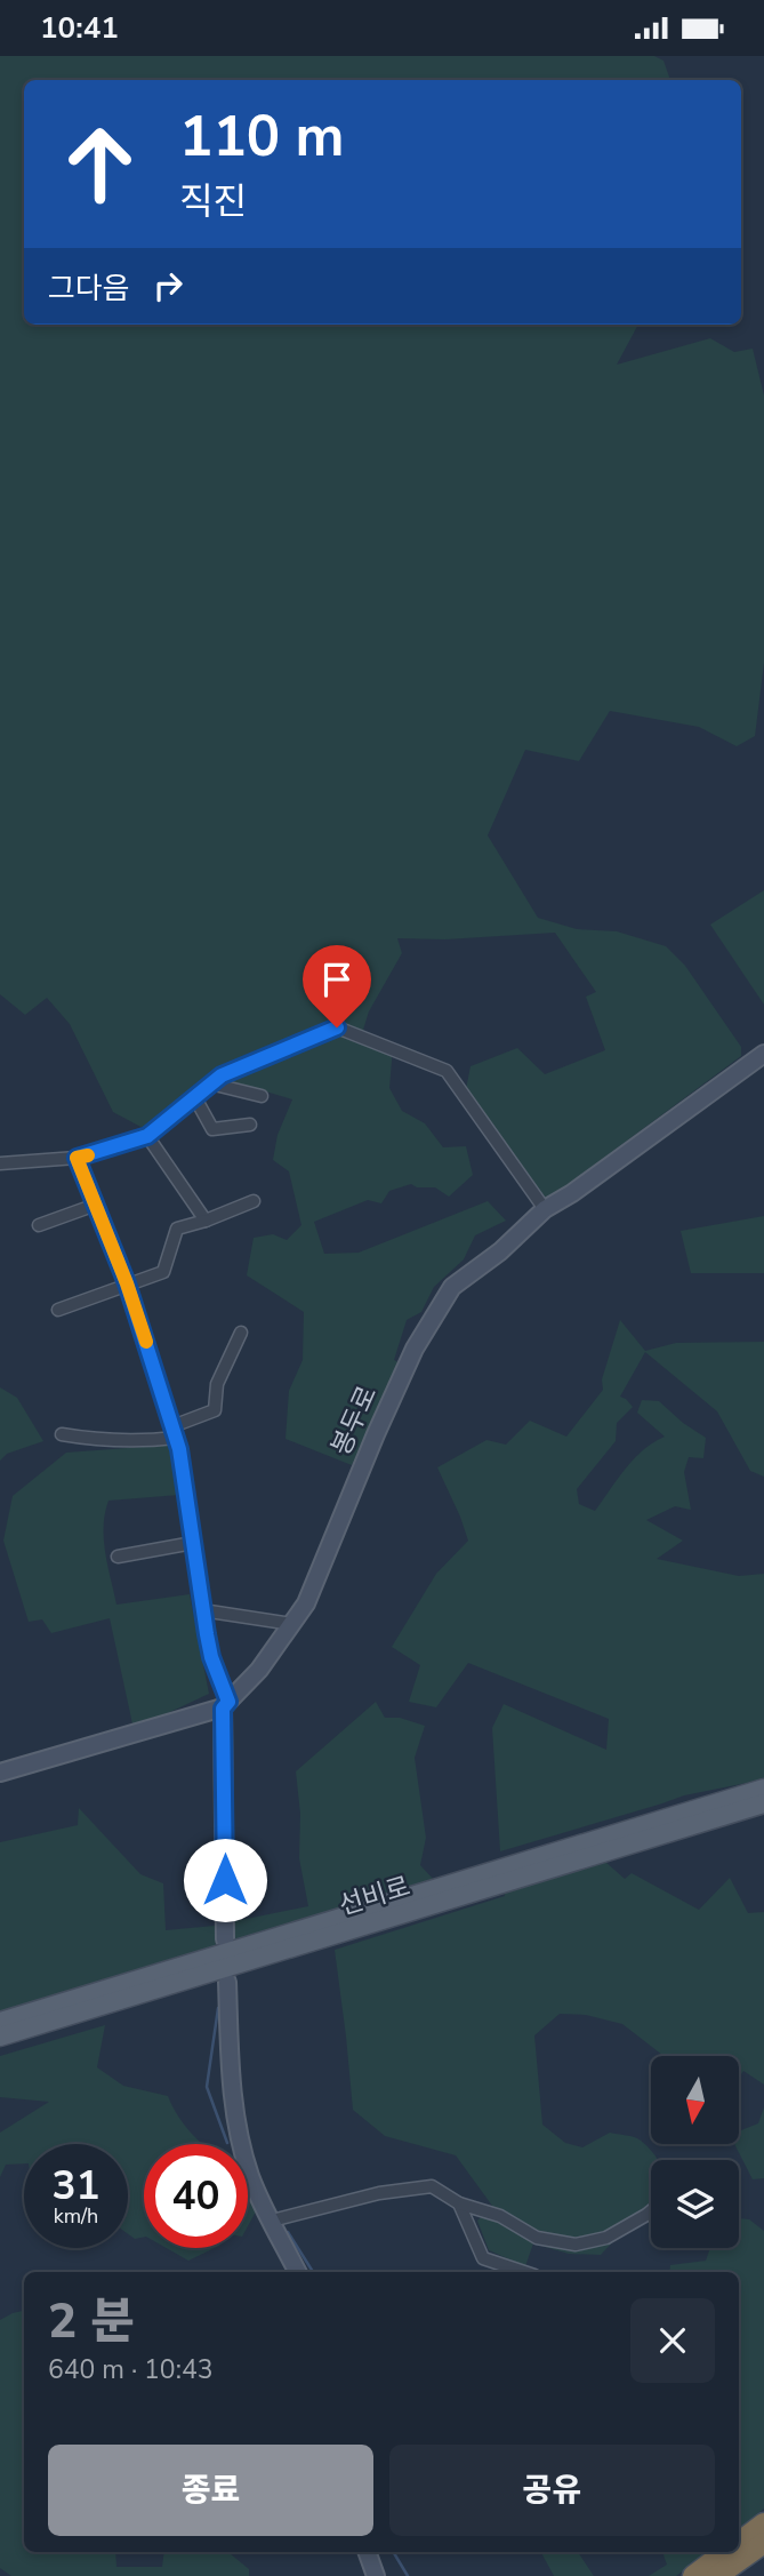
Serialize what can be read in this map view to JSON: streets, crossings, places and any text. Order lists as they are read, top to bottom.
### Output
{
  "streets": {
    "main road": ["봉두로", "선비로"]
  },
  "north": "bottom",
  "page": {
    "status": "10:41",
    "turn": ["110 m", "직진"],
    "then": "그다음",
    "speed": "31 km/h",
    "limit": "40",
    "heading": ["2 분", "640 m · 10:43"],
    "buttons": ["종료", "공유"]
  }
}
